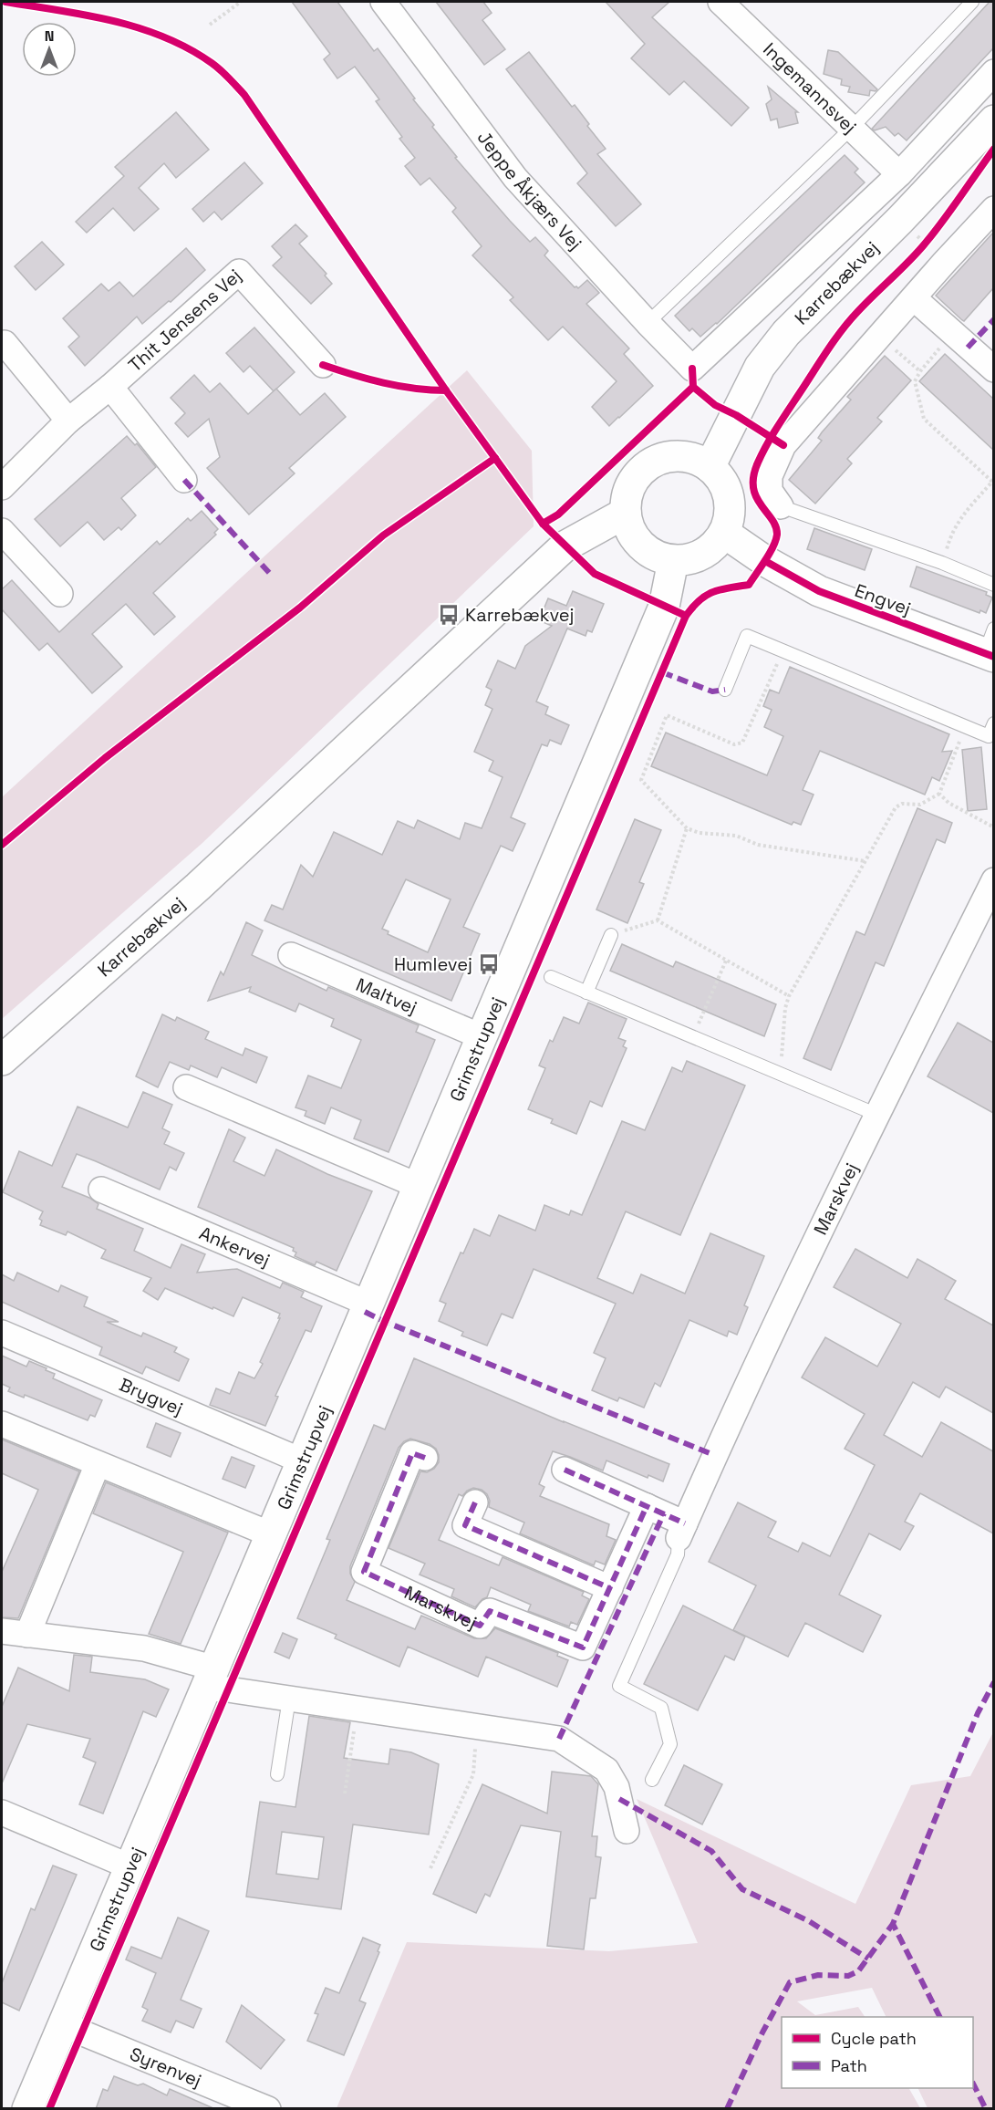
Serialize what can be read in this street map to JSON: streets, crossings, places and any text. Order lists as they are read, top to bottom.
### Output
{
  "streets": {
    "street": [
      "Ingemannsvej",
      "Jeppe Åkjærs Vej",
      "Karrebækvej",
      "Thit Jensens Vej",
      "Engvej",
      "Maltvej",
      "Grimstrupvej",
      "Marskvej",
      "Ankervej",
      "Brygvej",
      "Syrenvej"
    ]
  },
  "crossings": [
    ["Ingemannsvej", "Karrebækvej"],
    ["Jeppe Åkjærs Vej", "Karrebækvej"],
    ["Karrebækvej", "Engvej"],
    ["Karrebækvej", "Grimstrupvej"],
    ["Engvej", "Grimstrupvej"],
    ["Maltvej", "Grimstrupvej"],
    ["Grimstrupvej", "Ankervej"],
    ["Grimstrupvej", "Brygvej"],
    ["Grimstrupvej", "Syrenvej"]
  ],
  "places": {
    "bus stop": ["Karrebækvej", "Humlevej"]
  },
  "legend": ["Cycle path", "Path"],
  "north": "top"
}
